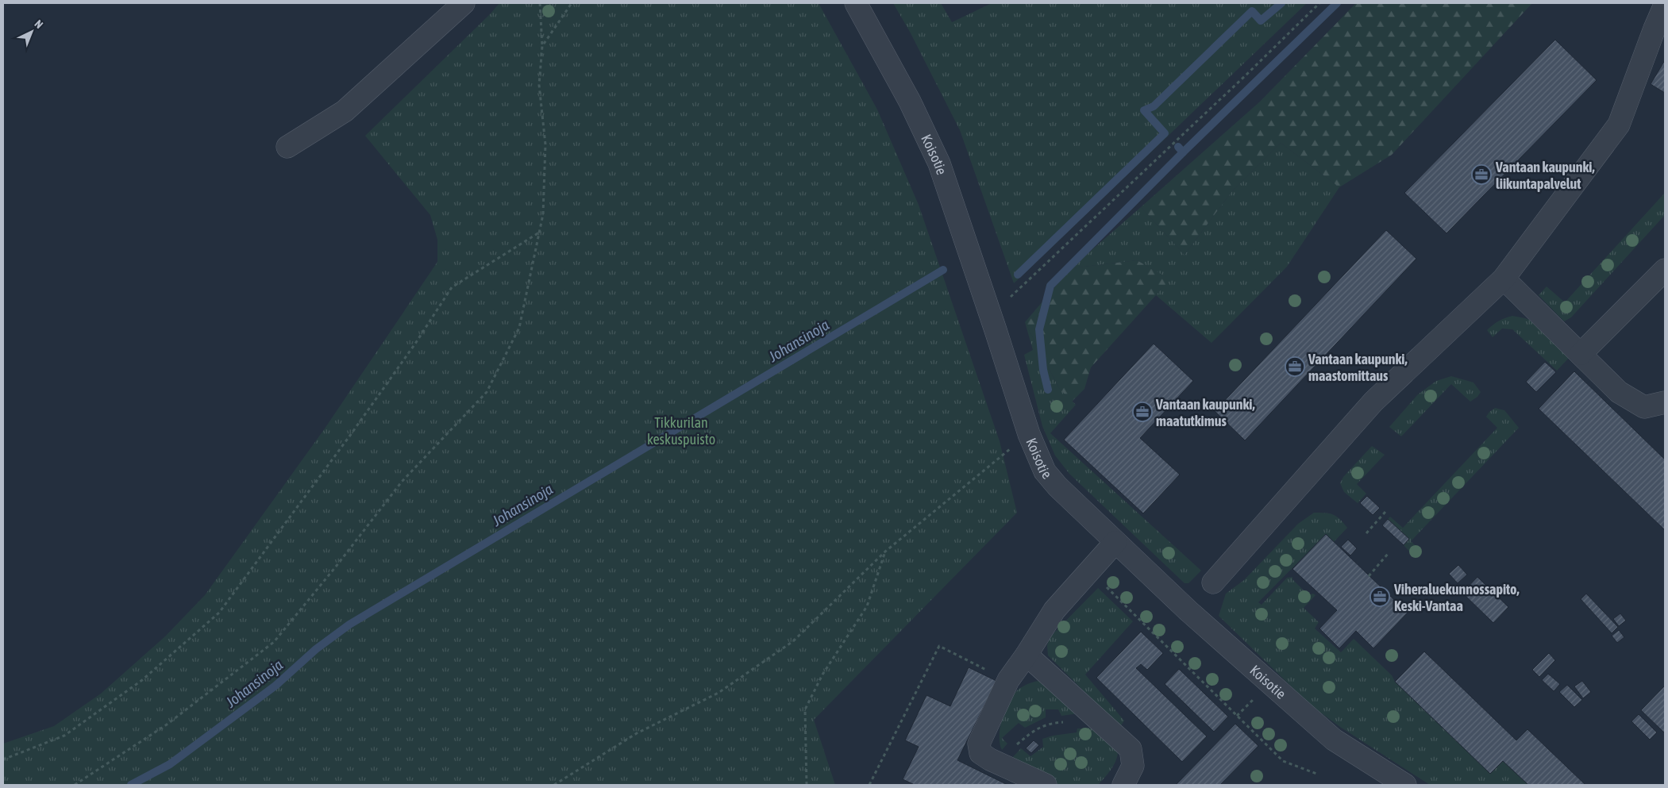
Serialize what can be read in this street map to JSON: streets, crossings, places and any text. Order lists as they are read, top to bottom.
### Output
{
  "streets": {
    "street": ["Koisotie"]
  },
  "water": ["Johansinoja"],
  "parks": ["Tikkurilan keskuspuisto"],
  "places": {
    "office": [
      "Vantaan kaupunki, liikuntapalvelut",
      "Vantaan kaupunki, maastomittaus",
      "Vantaan kaupunki, maatutkimus",
      "Viheraluekunnossapito, Keski-Vantaa"
    ]
  },
  "north": "top right"
}
